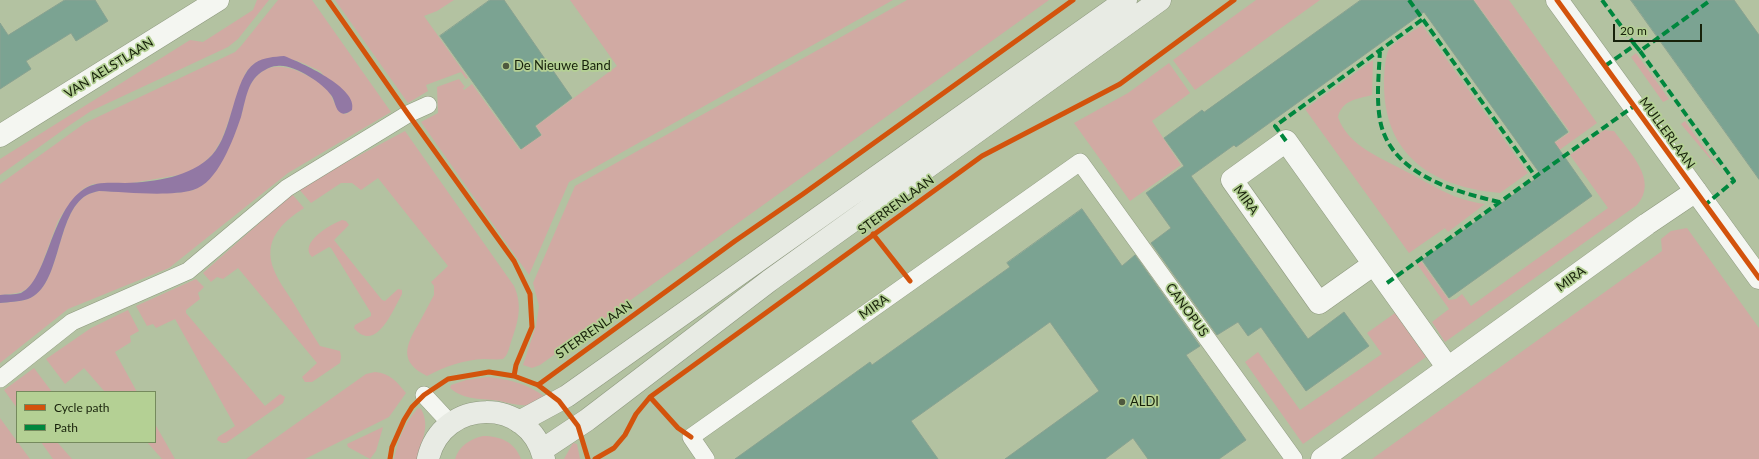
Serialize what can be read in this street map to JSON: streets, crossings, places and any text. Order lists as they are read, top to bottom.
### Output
{
  "streets": {
    "street": [
      "VAN AELSTLAAN",
      "MULLERLAAN",
      "MIRA",
      "STERRENLAAN"
    ],
    "lane": ["CANOPUS"]
  },
  "crossings": [
    ["MULLERLAAN", "MIRA"],
    ["MIRA", "CANOPUS"]
  ],
  "places": ["De Nieuwe Band", "ALDI"],
  "legend": ["Cycle path", "Path"],
  "scale_bar": "20 m"
}
